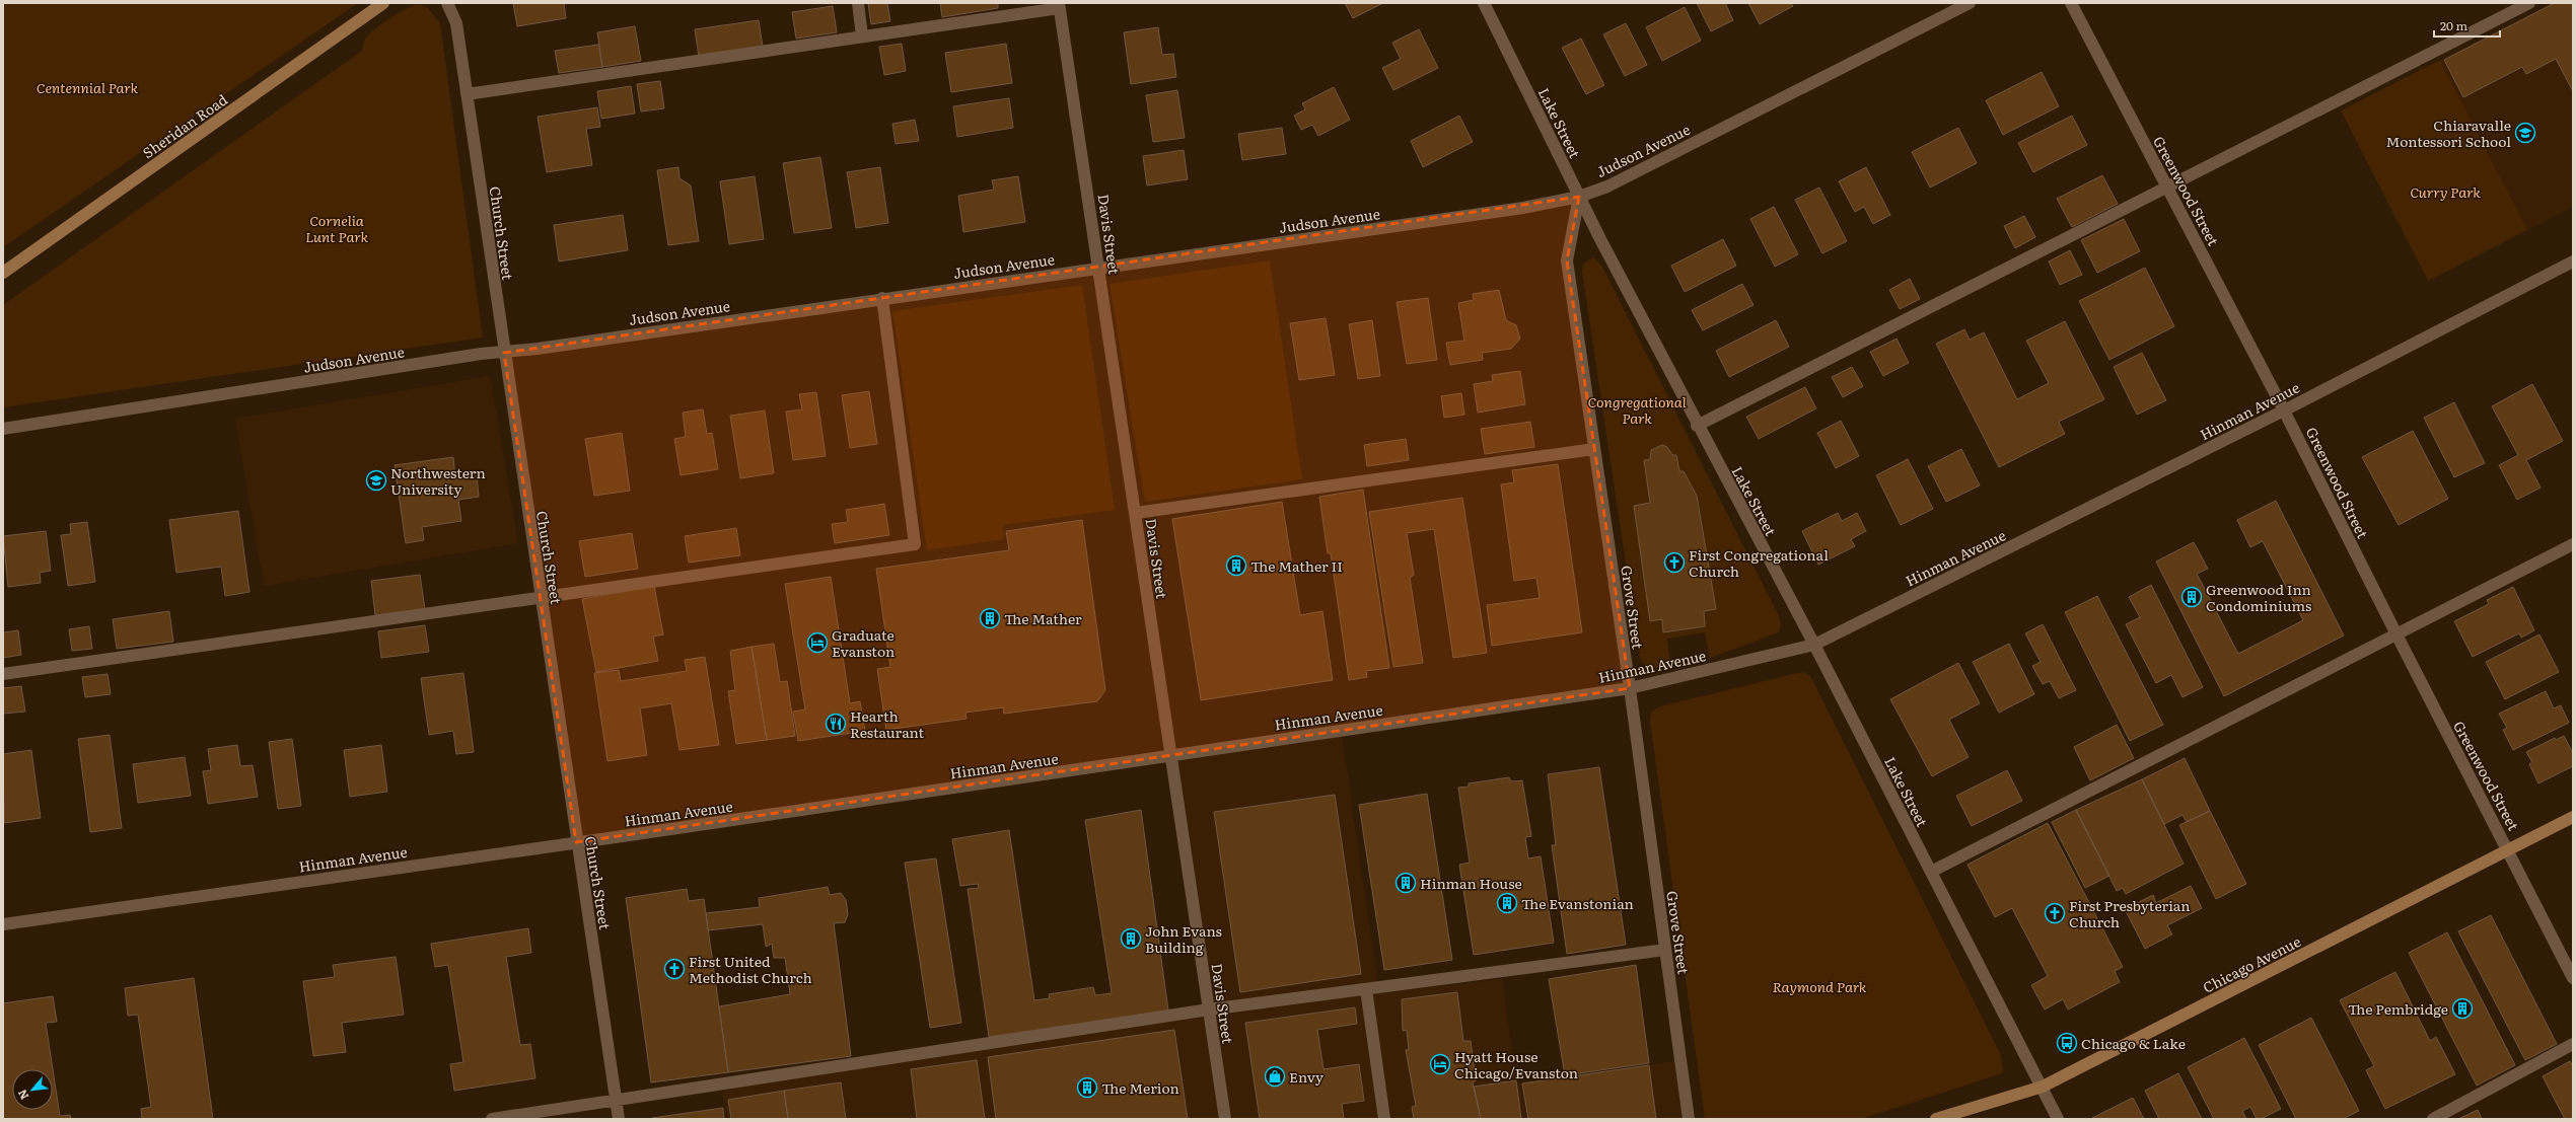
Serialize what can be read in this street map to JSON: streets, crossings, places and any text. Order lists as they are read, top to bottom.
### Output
{
  "streets": {
    "main road": ["Sheridan Road", "Chicago Avenue"],
    "street": [
      "Lake Street",
      "Judson Avenue",
      "Greenwood Street",
      "Church Street",
      "Davis Street",
      "Hinman Avenue",
      "Grove Street"
    ]
  },
  "crossings": [
    ["Lake Street", "Judson Avenue"],
    ["Lake Street", "Hinman Avenue"],
    ["Lake Street", "Grove Street"],
    ["Lake Street", "Chicago Avenue"],
    ["Judson Avenue", "Church Street"],
    ["Judson Avenue", "Davis Street"],
    ["Judson Avenue", "Grove Street"],
    ["Greenwood Street", "Hinman Avenue"],
    ["Greenwood Street", "Chicago Avenue"],
    ["Church Street", "Hinman Avenue"],
    ["Davis Street", "Hinman Avenue"],
    ["Hinman Avenue", "Grove Street"]
  ],
  "parks": [
    "Centennial Park",
    "Curry Park",
    "Cornelia Lunt Park",
    "Congregational Park",
    "Raymond Park"
  ],
  "places": {
    "school or university": ["Chiaravalle Montessori School", "Northwestern University"],
    "church": ["First Congregational Church", "First Presbyterian Church", "First United Methodist Church"],
    "building": [
      "The Mather II",
      "Greenwood Inn Condominiums",
      "The Mather",
      "Hinman House",
      "The Evanstonian",
      "John Evans Building",
      "The Pembridge",
      "The Merion"
    ],
    "hotel": ["Graduate Evanston", "Hyatt House Chicago/Evanston"],
    "restaurant": ["Hearth Restaurant"],
    "bus stop": ["Chicago & Lake"],
    "shop": ["Envy"]
  },
  "scale_bar": "20 m",
  "north": "bottom left"
}
